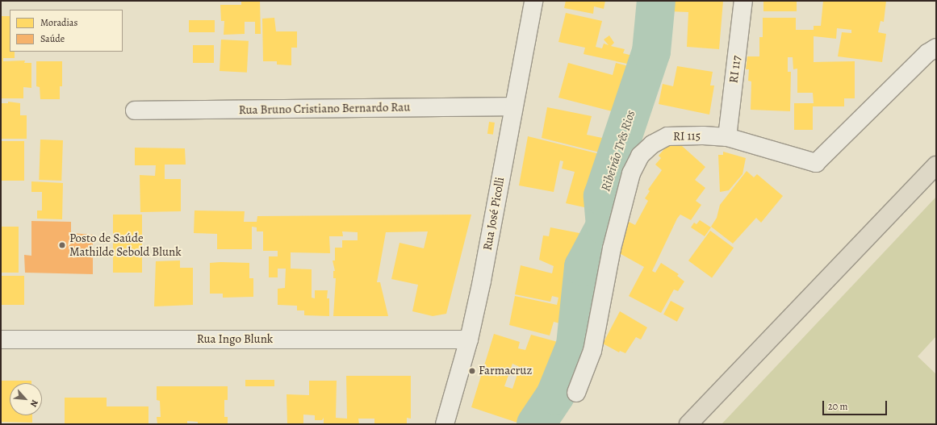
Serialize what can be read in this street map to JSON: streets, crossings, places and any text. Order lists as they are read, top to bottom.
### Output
{
  "streets": {
    "street": [
      "RI 117",
      "Rua Bruno Cristiano Bernardo Rau",
      "RI 115",
      "Rua José Picolli",
      "Rua Ingo Blunk"
    ]
  },
  "crossings": [
    ["RI 117", "RI 115"],
    ["Rua Bruno Cristiano Bernardo Rau", "Rua José Picolli"],
    ["Rua José Picolli", "Rua Ingo Blunk"]
  ],
  "water": ["Ribeirão Três Rios"],
  "places": ["Posto de Saúde Mathilde Sebold Blunk", "Farmacruz"],
  "legend": ["Moradias", "Saúde"],
  "scale_bar": "20 m",
  "north": "bottom right"
}
